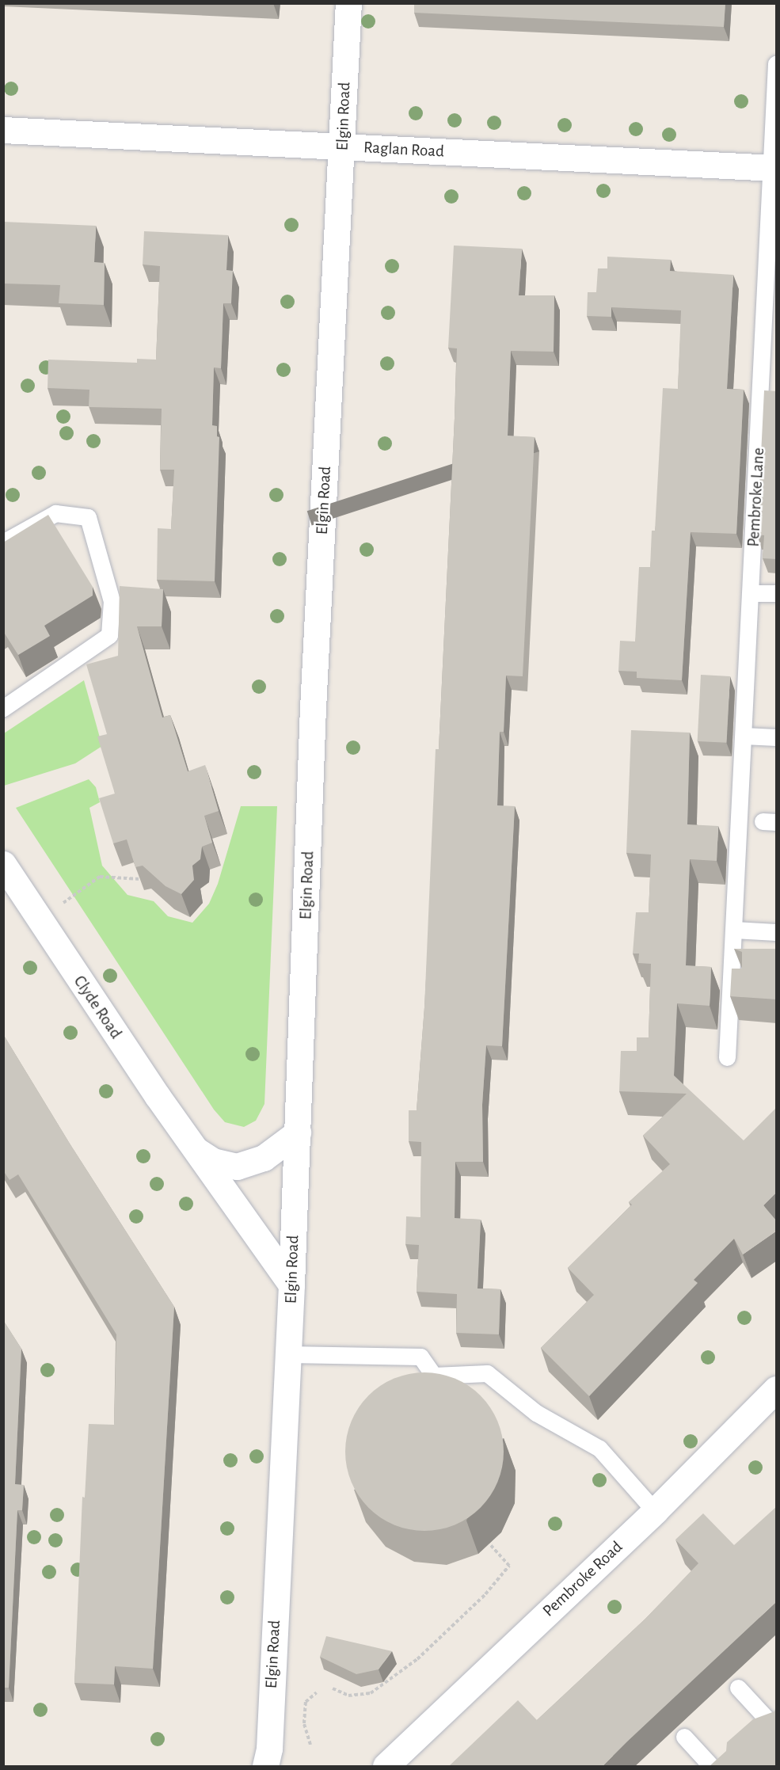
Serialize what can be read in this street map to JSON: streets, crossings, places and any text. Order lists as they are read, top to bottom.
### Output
{
  "streets": {
    "street": [
      "Elgin Road",
      "Raglan Road",
      "Clyde Road",
      "Pembroke Road"
    ],
    "lane": ["Pembroke Lane"]
  },
  "crossings": [
    ["Elgin Road", "Raglan Road"],
    ["Elgin Road", "Clyde Road"],
    ["Raglan Road", "Pembroke Lane"]
  ]
}
